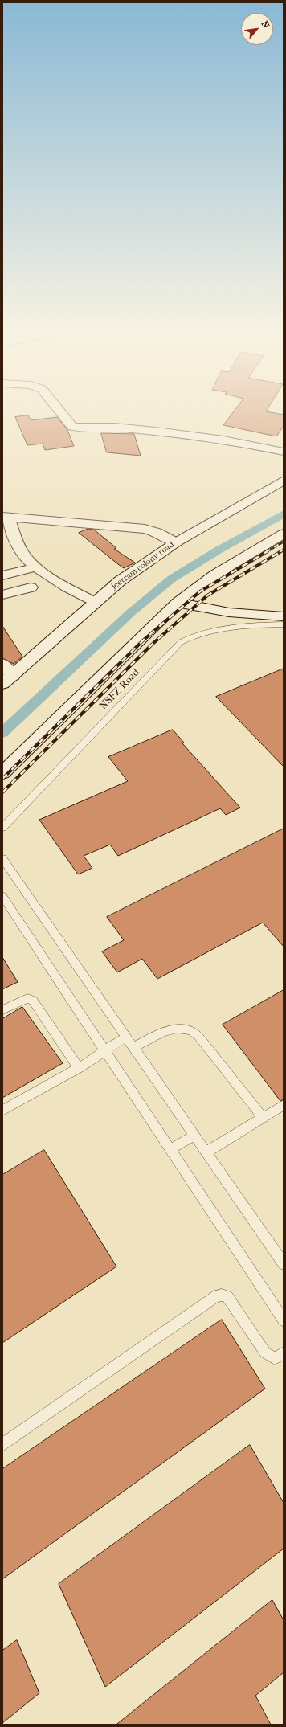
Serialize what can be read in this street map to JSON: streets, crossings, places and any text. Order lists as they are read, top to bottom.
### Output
{
  "streets": {
    "street": ["jeetram colony road"],
    "lane": ["NSEZ Road"]
  },
  "north": "top right"
}
